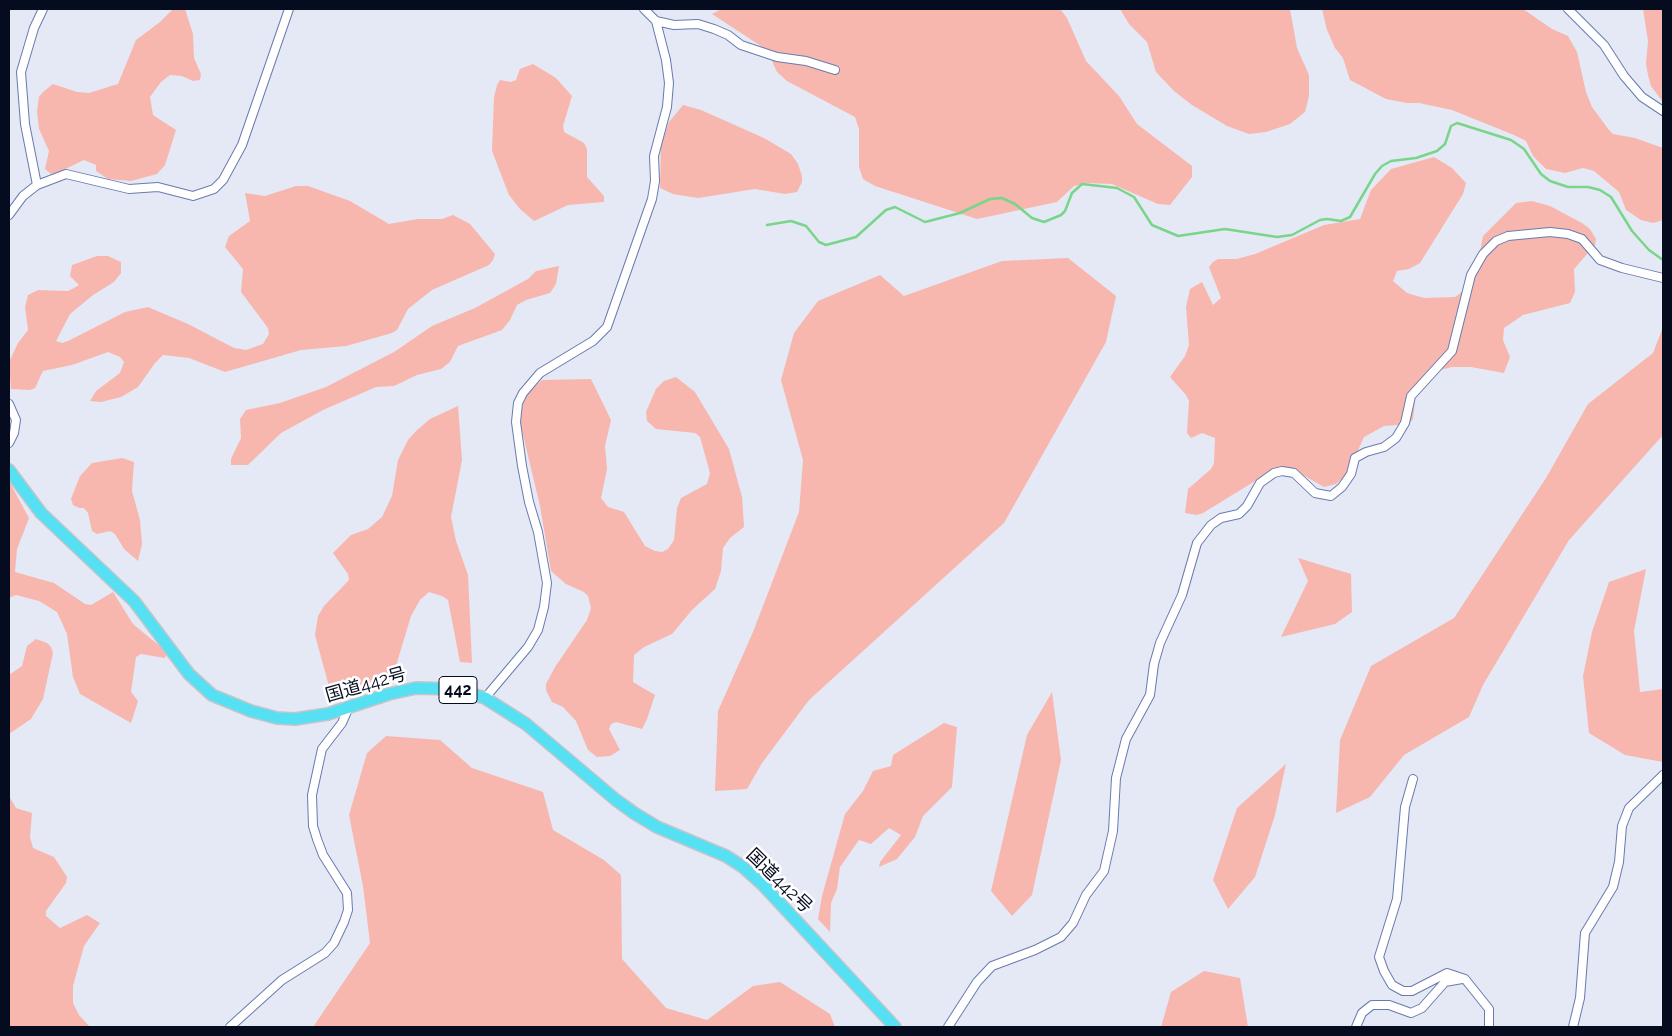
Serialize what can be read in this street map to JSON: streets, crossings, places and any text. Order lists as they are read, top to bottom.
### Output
{
  "streets": {
    "highway": ["国道442号", "442"]
  }
}
